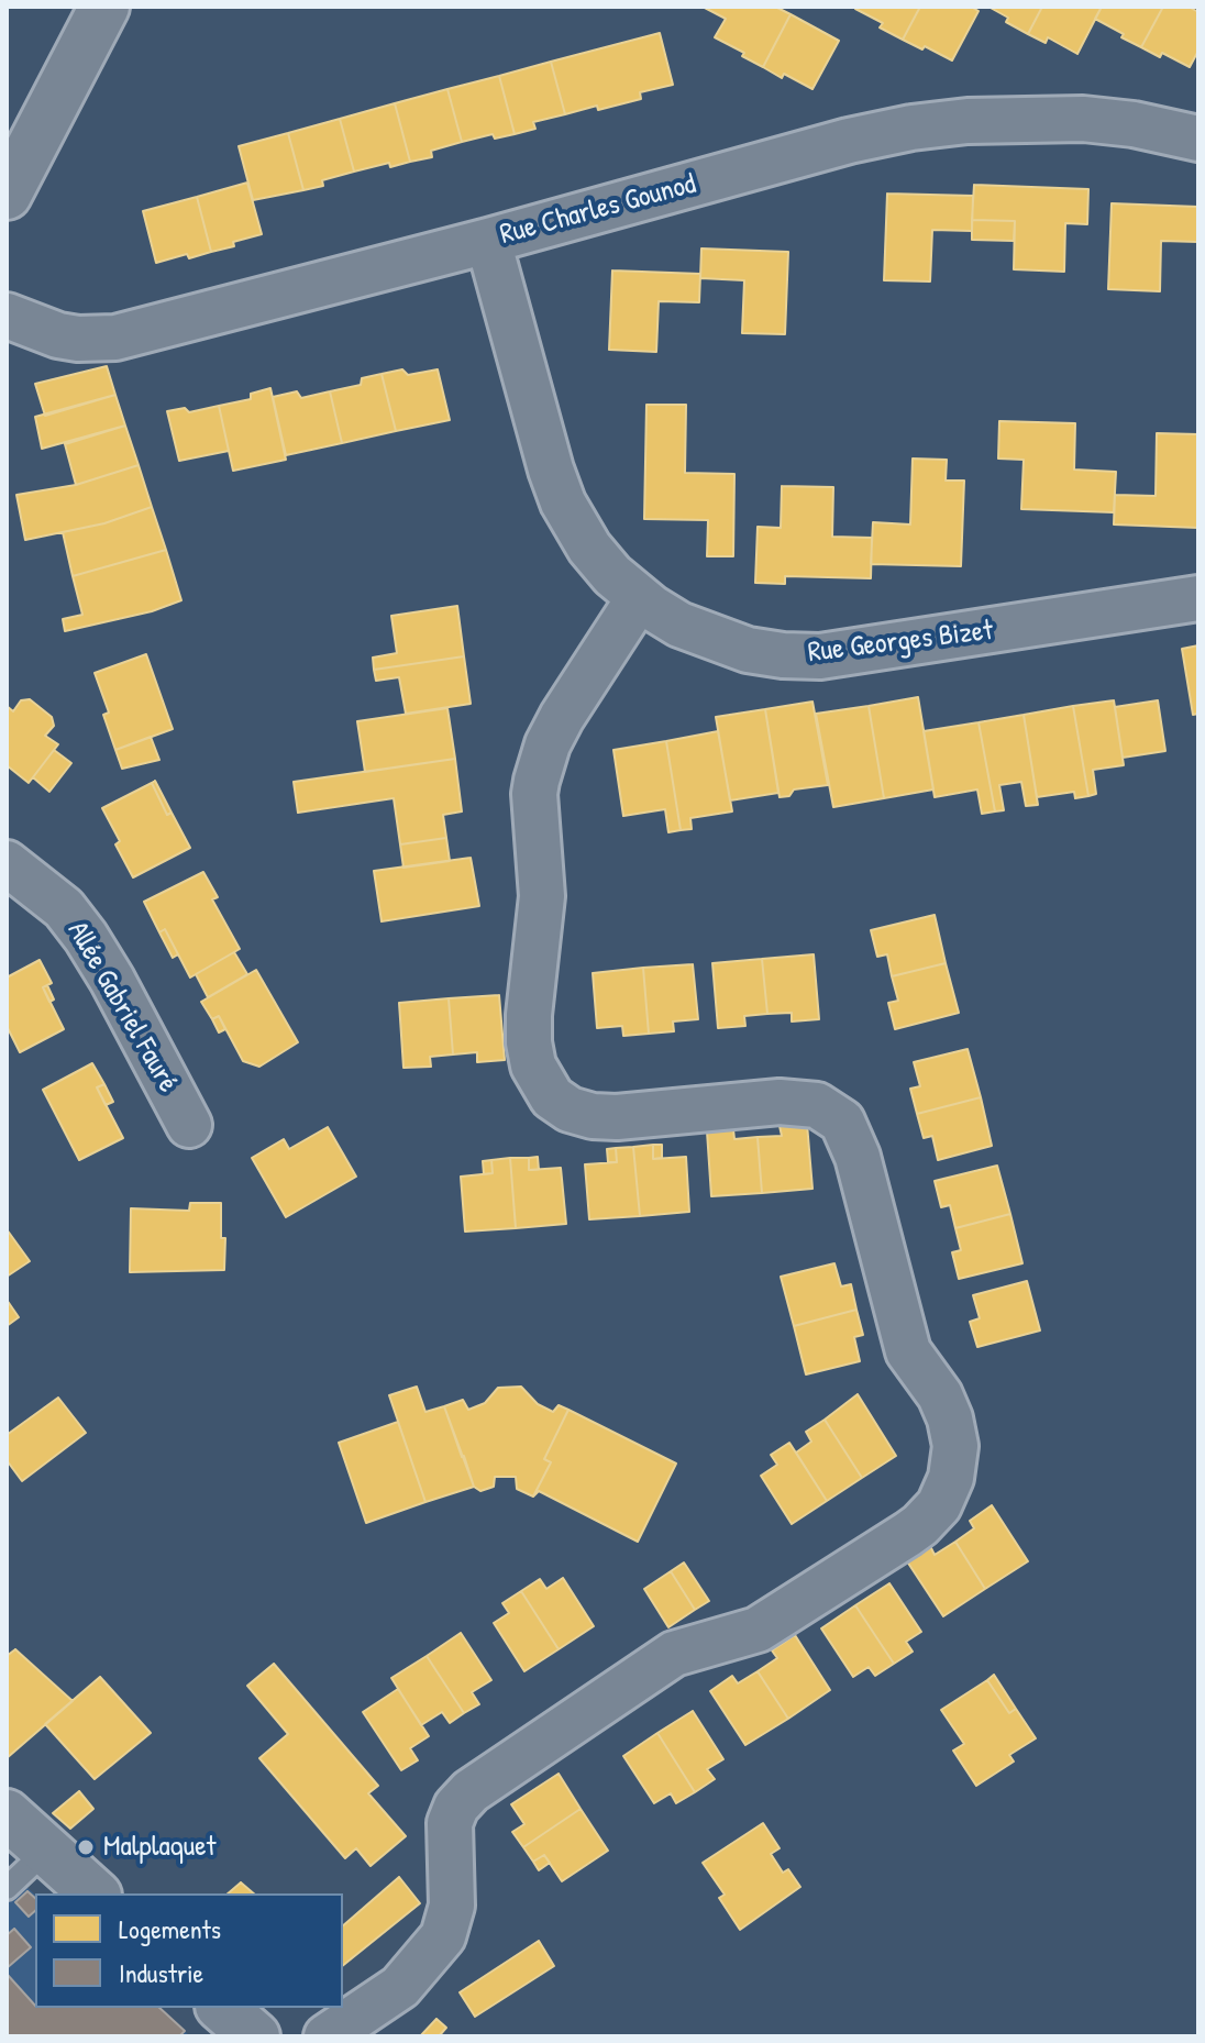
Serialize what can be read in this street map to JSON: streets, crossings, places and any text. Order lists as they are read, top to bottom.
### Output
{
  "streets": {
    "street": ["Rue Charles Gounod", "Rue Georges Bizet", "Allée Gabriel Fauré"]
  },
  "crossings": [
    ["Rue Charles Gounod", "Rue Georges Bizet"]
  ],
  "places": ["Malplaquet"],
  "legend": ["Logements", "Industrie"]
}
